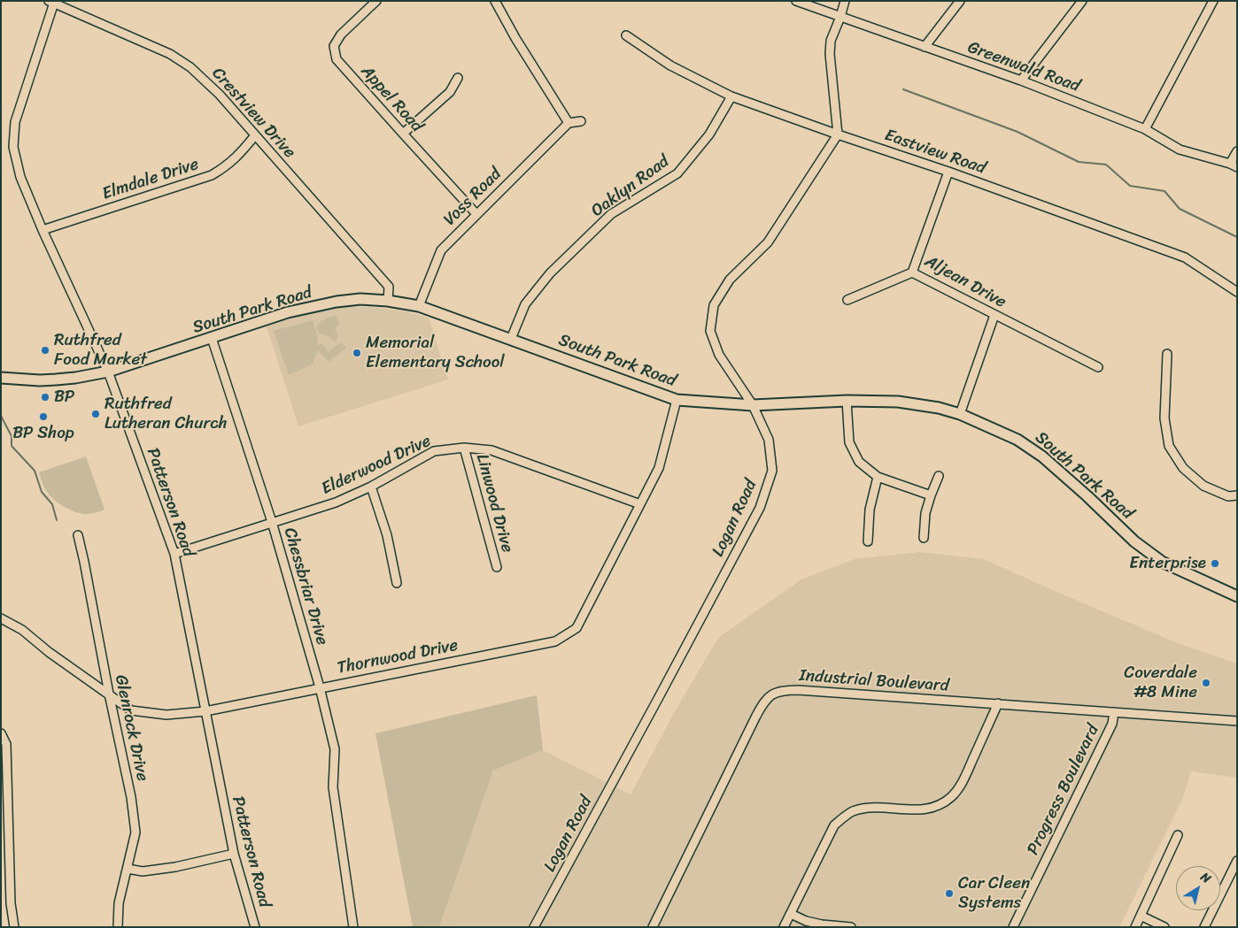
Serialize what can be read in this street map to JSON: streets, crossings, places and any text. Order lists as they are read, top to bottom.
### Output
{
  "streets": {
    "main road": ["South Park Road"],
    "street": [
      "Greenwald Road",
      "Appel Road",
      "Crestview Drive",
      "Eastview Road",
      "Elmdale Drive",
      "Oaklyn Road",
      "Voss Road",
      "Aljean Drive",
      "Elderwood Drive",
      "Patterson Road",
      "Linwood Drive",
      "Logan Road",
      "Chessbriar Drive",
      "Thornwood Drive",
      "Industrial Boulevard",
      "Glenrock Drive",
      "Progress Boulevard"
    ]
  },
  "crossings": [
    ["Appel Road", "Voss Road"],
    ["Crestview Drive", "Elmdale Drive"],
    ["Crestview Drive", "South Park Road"],
    ["Crestview Drive", "Patterson Road"],
    ["Eastview Road", "Oaklyn Road"],
    ["Eastview Road", "Aljean Drive"],
    ["Eastview Road", "Logan Road"],
    ["Elmdale Drive", "Patterson Road"],
    ["Oaklyn Road", "South Park Road"],
    ["Voss Road", "South Park Road"],
    ["South Park Road", "Patterson Road"],
    ["South Park Road", "Logan Road"],
    ["South Park Road", "Chessbriar Drive"],
    ["South Park Road", "Thornwood Drive"],
    ["Elderwood Drive", "Patterson Road"],
    ["Elderwood Drive", "Linwood Drive"],
    ["Elderwood Drive", "Chessbriar Drive"],
    ["Elderwood Drive", "Thornwood Drive"],
    ["Patterson Road", "Thornwood Drive"],
    ["Chessbriar Drive", "Thornwood Drive"],
    ["Thornwood Drive", "Glenrock Drive"],
    ["Industrial Boulevard", "Progress Boulevard"]
  ],
  "places": [
    "Ruthfred Food Market",
    "Memorial Elementary School",
    "BP",
    "Ruthfred Lutheran Church",
    "BP Shop",
    "Enterprise",
    "Coverdale #8 Mine",
    "Car Cleen Systems"
  ],
  "north": "top right"
}
